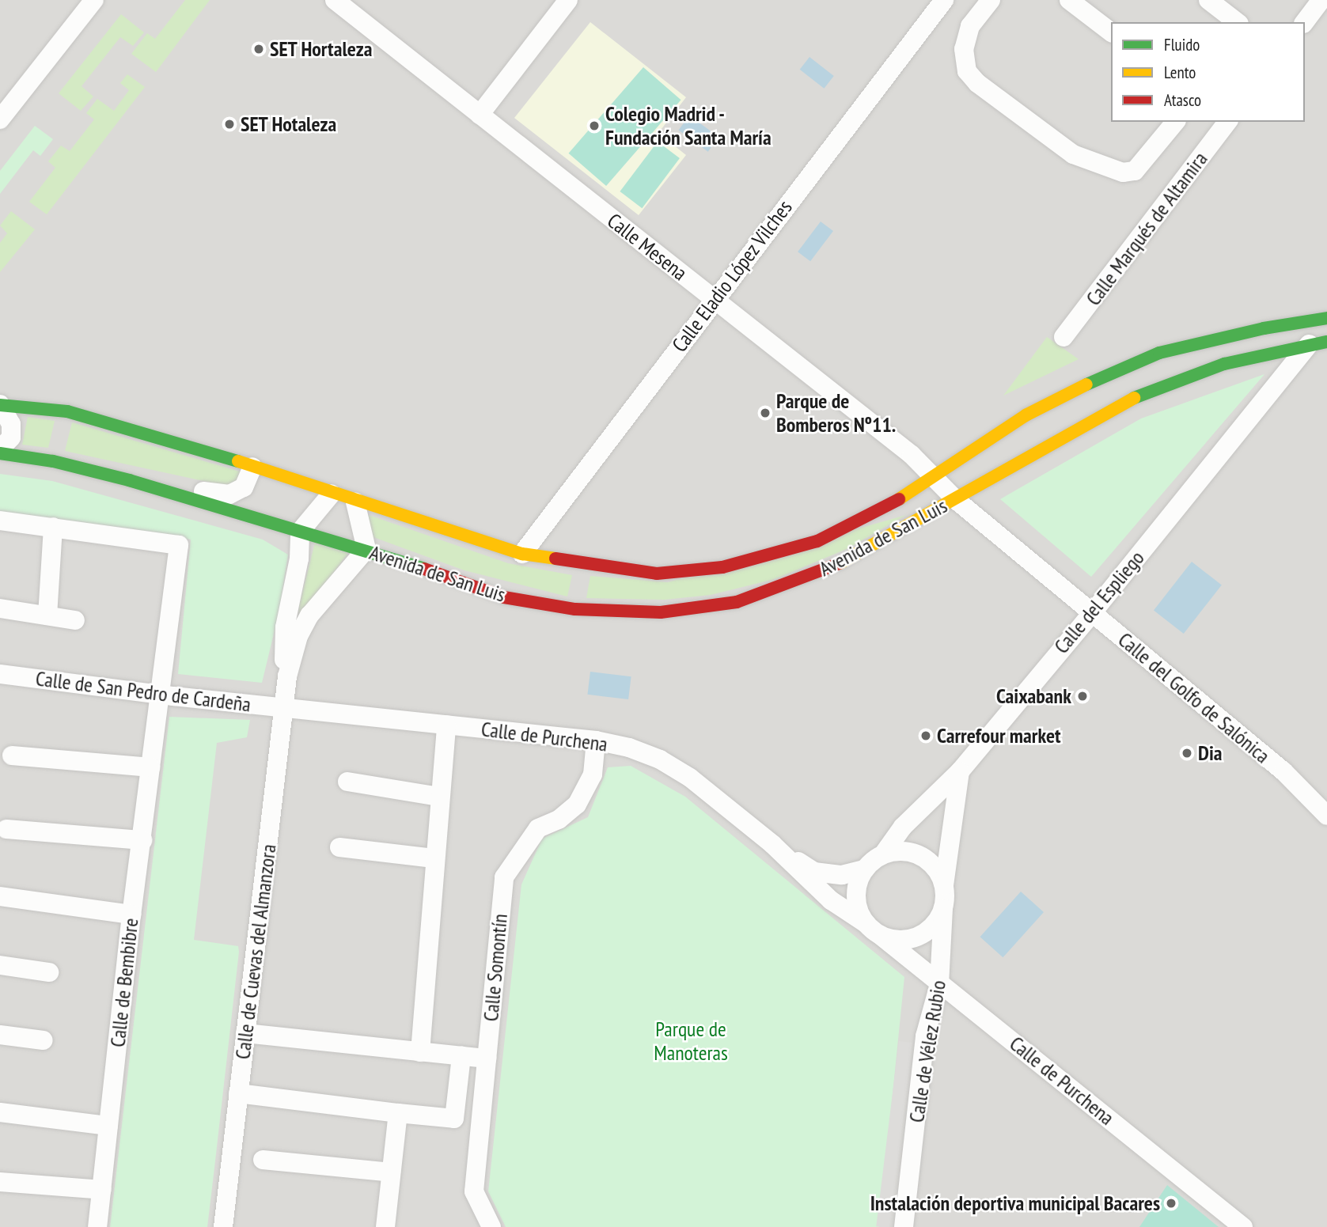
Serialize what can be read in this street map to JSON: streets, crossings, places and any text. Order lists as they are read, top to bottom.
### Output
{
  "streets": {
    "street": [
      "Calle Marqués de Altamira",
      "Calle Mesena",
      "Calle Eladio López Vilches",
      "Avenida de San Luis",
      "Calle del Espliego",
      "Calle de San Pedro de Cardeña",
      "Calle del Golfo de Salónica",
      "Calle de Purchena",
      "Calle de Cuevas del Almanzora",
      "Calle Somontín",
      "Calle de Bembibre",
      "Calle de Vélez Rubio"
    ]
  },
  "crossings": [
    ["Calle Mesena", "Calle Eladio López Vilches"],
    ["Calle Mesena", "Avenida de San Luis"],
    ["Calle Mesena", "Calle del Golfo de Salónica"],
    ["Calle Eladio López Vilches", "Avenida de San Luis"],
    ["Avenida de San Luis", "Calle del Espliego"],
    ["Avenida de San Luis", "Calle del Golfo de Salónica"],
    ["Avenida de San Luis", "Calle de Cuevas del Almanzora"],
    ["Calle del Espliego", "Calle del Golfo de Salónica"],
    ["Calle del Espliego", "Calle de Purchena"],
    ["Calle del Espliego", "Calle de Vélez Rubio"],
    ["Calle de San Pedro de Cardeña", "Calle de Purchena"],
    ["Calle de San Pedro de Cardeña", "Calle de Cuevas del Almanzora"],
    ["Calle de San Pedro de Cardeña", "Calle de Bembibre"],
    ["Calle de Purchena", "Calle de Cuevas del Almanzora"],
    ["Calle de Purchena", "Calle Somontín"],
    ["Calle de Purchena", "Calle de Vélez Rubio"]
  ],
  "parks": ["Parque de Manoteras"],
  "places": [
    "SET Hortaleza",
    "SET Hotaleza",
    "Colegio Madrid - Fundación Santa María",
    "Parque de Bomberos Nº11.",
    "Caixabank",
    "Carrefour market",
    "Dia",
    "Instalación deportiva municipal Bacares"
  ],
  "legend": ["Fluido", "Lento", "Atasco"]
}
